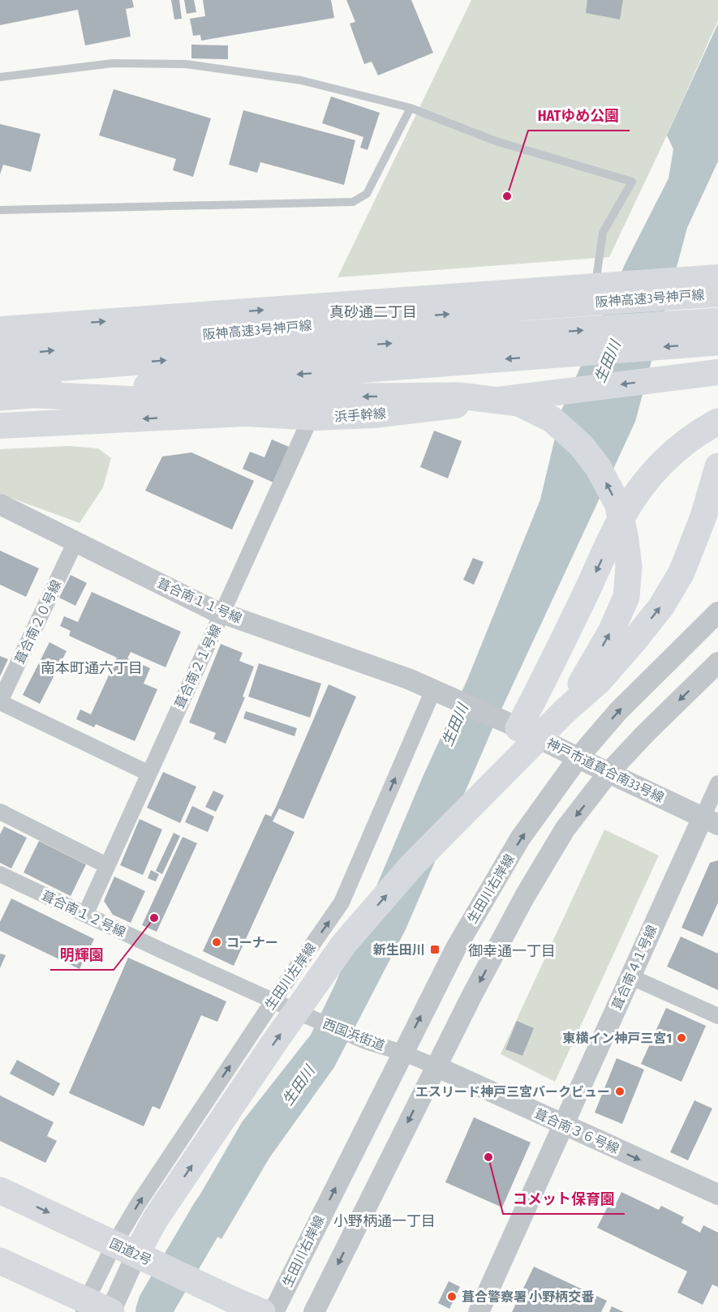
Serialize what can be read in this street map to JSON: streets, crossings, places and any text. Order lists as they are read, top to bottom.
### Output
{
  "streets": {
    "highway": ["阪神高速3号神戸線", "国道2号"],
    "main road": ["浜手幹線"],
    "street": [
      "葺合南１１号線",
      "葺合南２０号線",
      "葺合南２１号線",
      "神戸市道葺合南33号線",
      "生田川右岸線",
      "葺合南１２号線",
      "葺合南４１号線",
      "生田川左岸線",
      "西国浜街道",
      "葺合南３６号線"
    ]
  },
  "crossings": [
    ["浜手幹線", "葺合南２１号線"],
    ["葺合南１１号線", "葺合南２０号線"],
    ["葺合南１１号線", "葺合南２１号線"],
    ["葺合南１１号線", "神戸市道葺合南33号線"],
    ["葺合南１１号線", "生田川左岸線"],
    ["葺合南２１号線", "葺合南１２号線"],
    ["神戸市道葺合南33号線", "生田川右岸線"],
    ["神戸市道葺合南33号線", "葺合南４１号線"],
    ["生田川右岸線", "西国浜街道"],
    ["葺合南１２号線", "生田川左岸線"],
    ["葺合南１２号線", "西国浜街道"],
    ["葺合南４１号線", "葺合南３６号線"],
    ["生田川左岸線", "西国浜街道"],
    ["生田川左岸線", "国道2号"],
    ["西国浜街道", "葺合南３６号線"]
  ],
  "one_way": ["生田川左岸線"],
  "districts": [
    "真砂通二丁目",
    "南本町通六丁目",
    "御幸通一丁目",
    "小野柄通一丁目"
  ],
  "water": ["生田川"],
  "places": {
    "other": [
      "HATゆめ公園",
      "明輝園",
      "コーナー",
      "東横イン神戸三宮1",
      "エスリード神戸三宮バークビュー",
      "コメット保育園",
      "葺合警察署 小野柄交番"
    ],
    "transit": ["新生田川"]
  }
}
